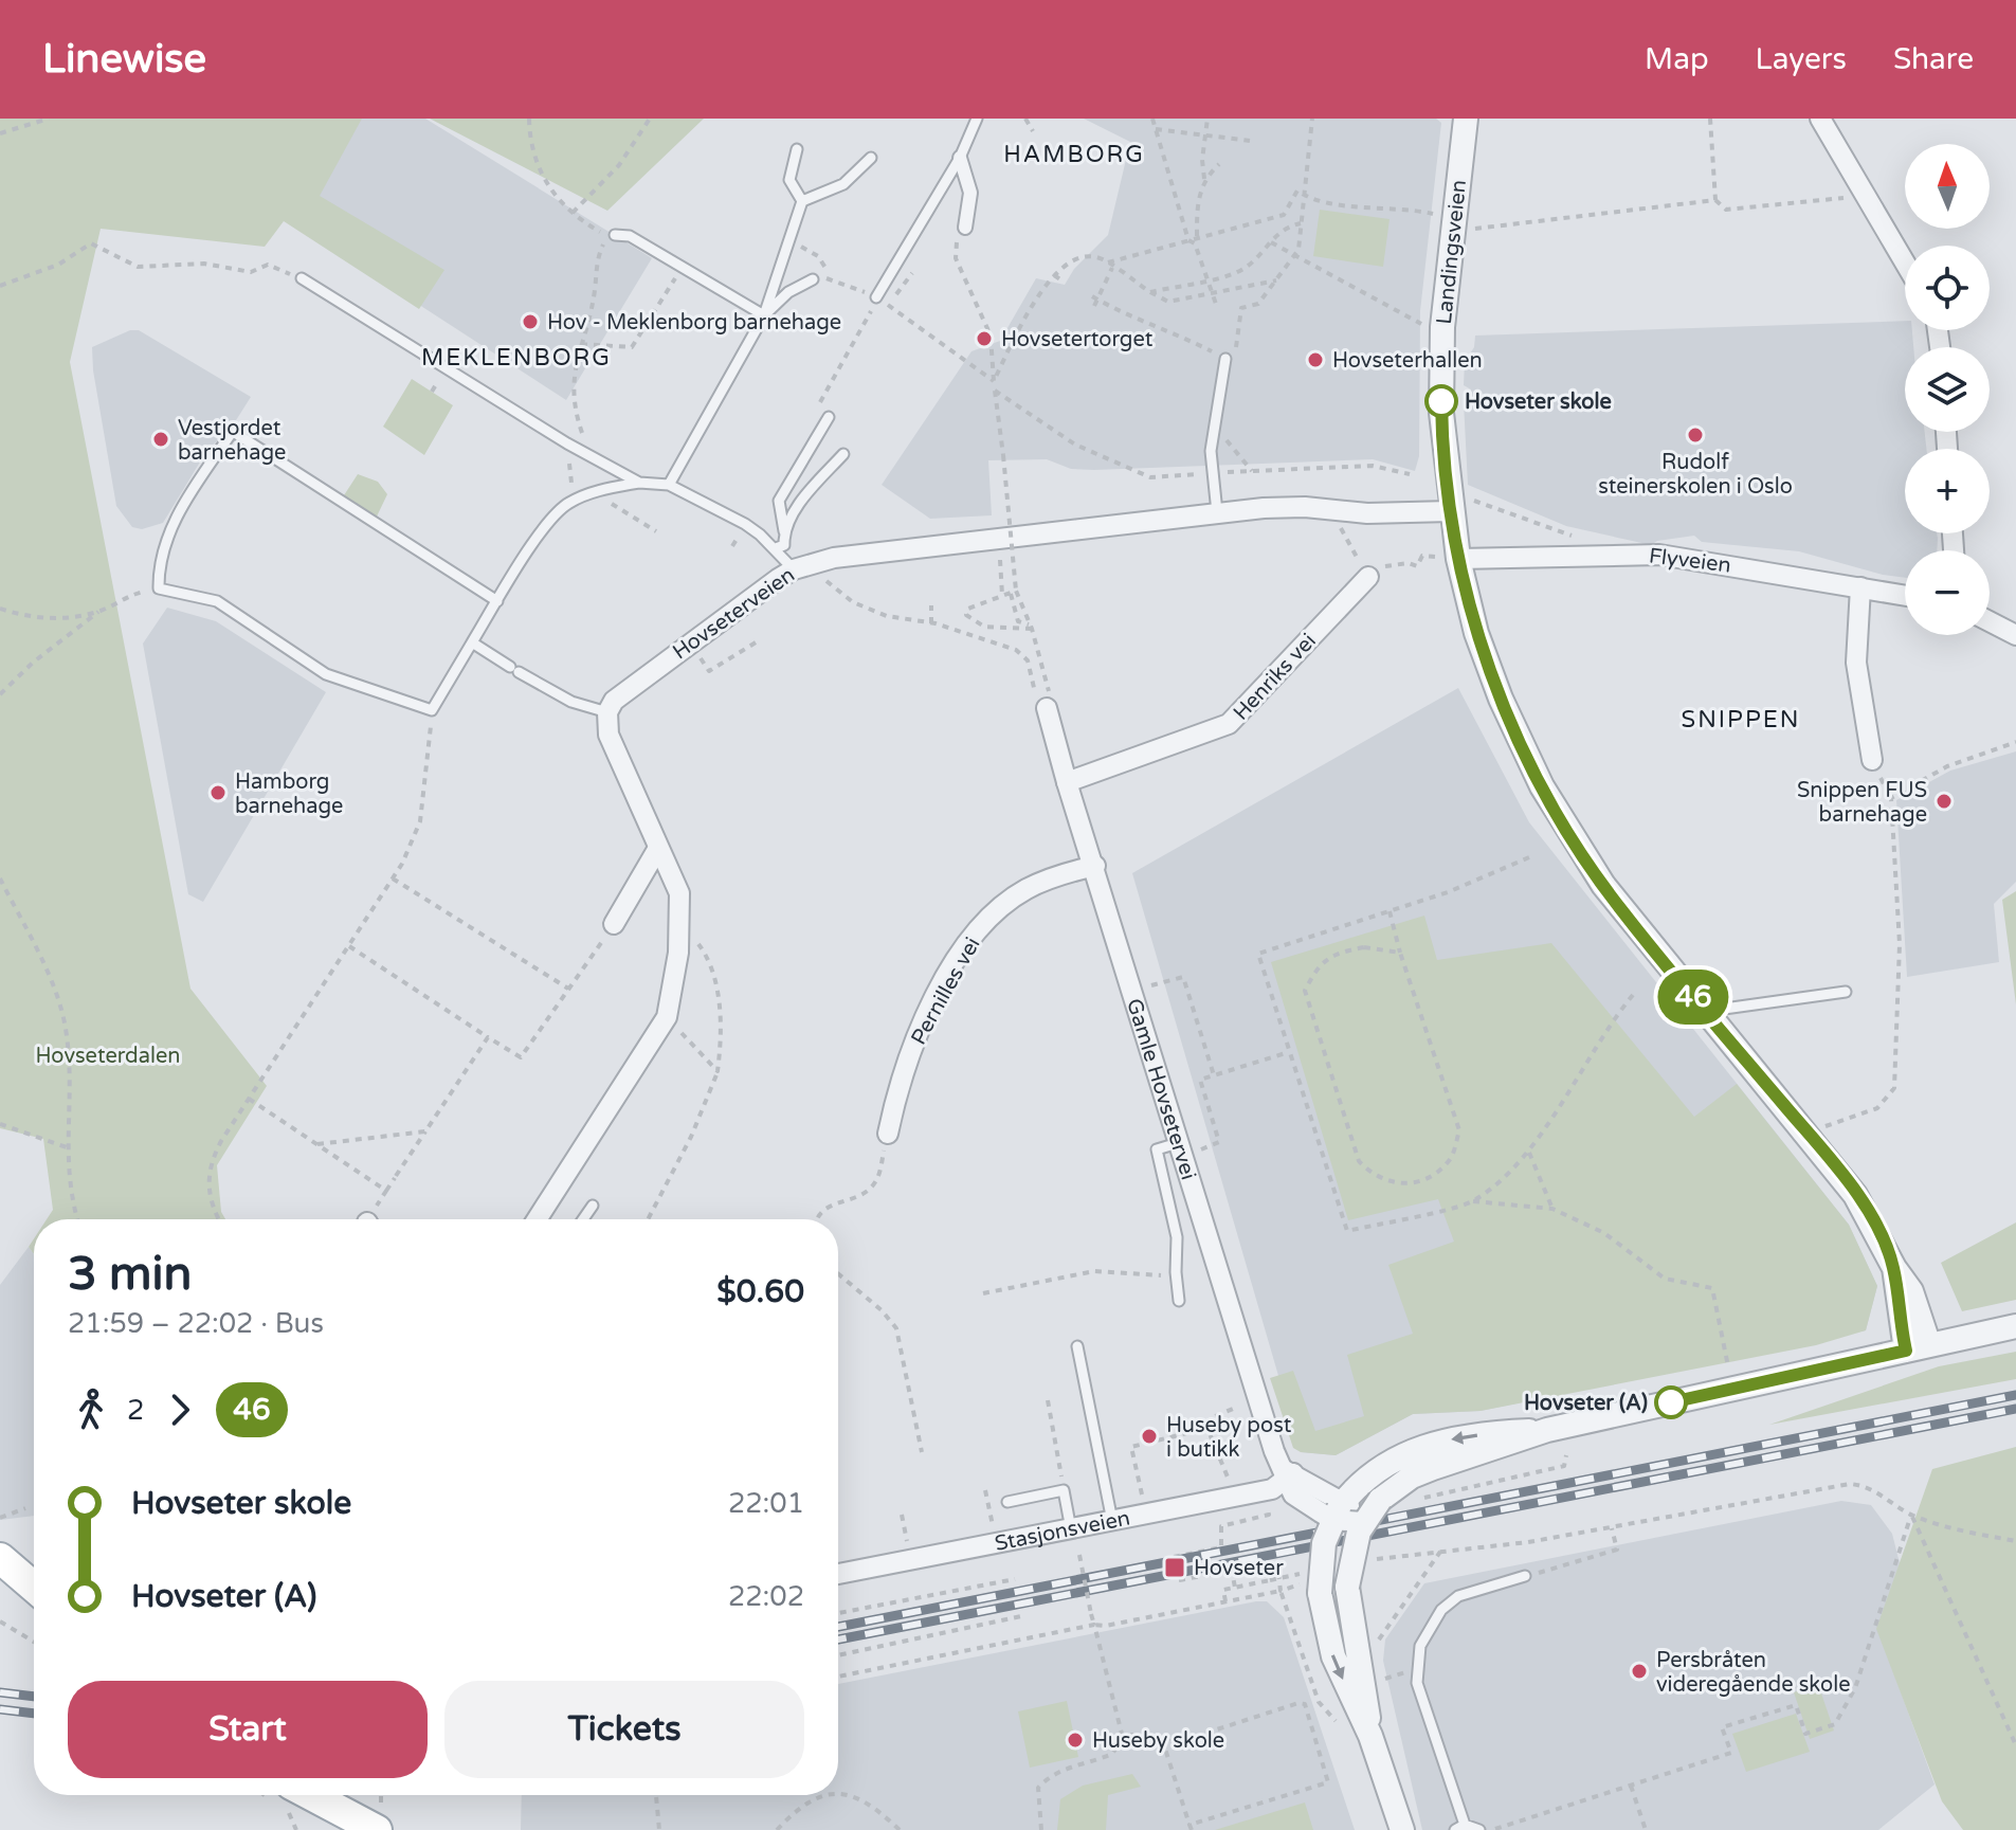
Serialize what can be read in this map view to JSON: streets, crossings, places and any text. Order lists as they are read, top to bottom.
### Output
{
  "streets": {
    "street": [
      "Landingsveien",
      "Flyveien",
      "Hovseterveien",
      "Henriks vei",
      "Pernilles vei",
      "Gamle Hovsetervei",
      "Stasjonsveien"
    ]
  },
  "crossings": [
    ["Landingsveien", "Flyveien"],
    ["Landingsveien", "Hovseterveien"],
    ["Henriks vei", "Gamle Hovsetervei"],
    ["Pernilles vei", "Gamle Hovsetervei"],
    ["Gamle Hovsetervei", "Stasjonsveien"]
  ],
  "districts": ["HAMBORG", "MEKLENBORG", "SNIPPEN"],
  "parks": ["Hovseterdalen"],
  "places": {
    "other": [
      "Hov - Meklenborg barnehage",
      "Hovsetertorget",
      "Hovseterhallen",
      "Hovseter skole",
      "Rudolf steinerskolen i Oslo",
      "Vestjordet barnehage",
      "Hamborg barnehage",
      "Snippen FUS barnehage",
      "Hovseter (A)",
      "Huseby post i butikk",
      "Persbråten videregående skole",
      "Huseby skole"
    ],
    "transit": ["Hovseter"]
  },
  "lines": ["bus line 46"],
  "north": "top",
  "page": {
    "header": "Linewise",
    "nav": ["Map", "Layers", "Share"],
    "on_map": "46",
    "map_buttons": ["+", "−"],
    "heading": ["3 min", "21:59 – 22:02 · Bus", "$0.60"],
    "legs": ["2", "46"],
    "list": [
      {
        "name": "Hovseter skole",
        "value": "22:01"
      },
      {
        "name": "Hovseter (A)",
        "value": "22:02"
      }
    ],
    "buttons": ["Start", "Tickets"]
  }
}
